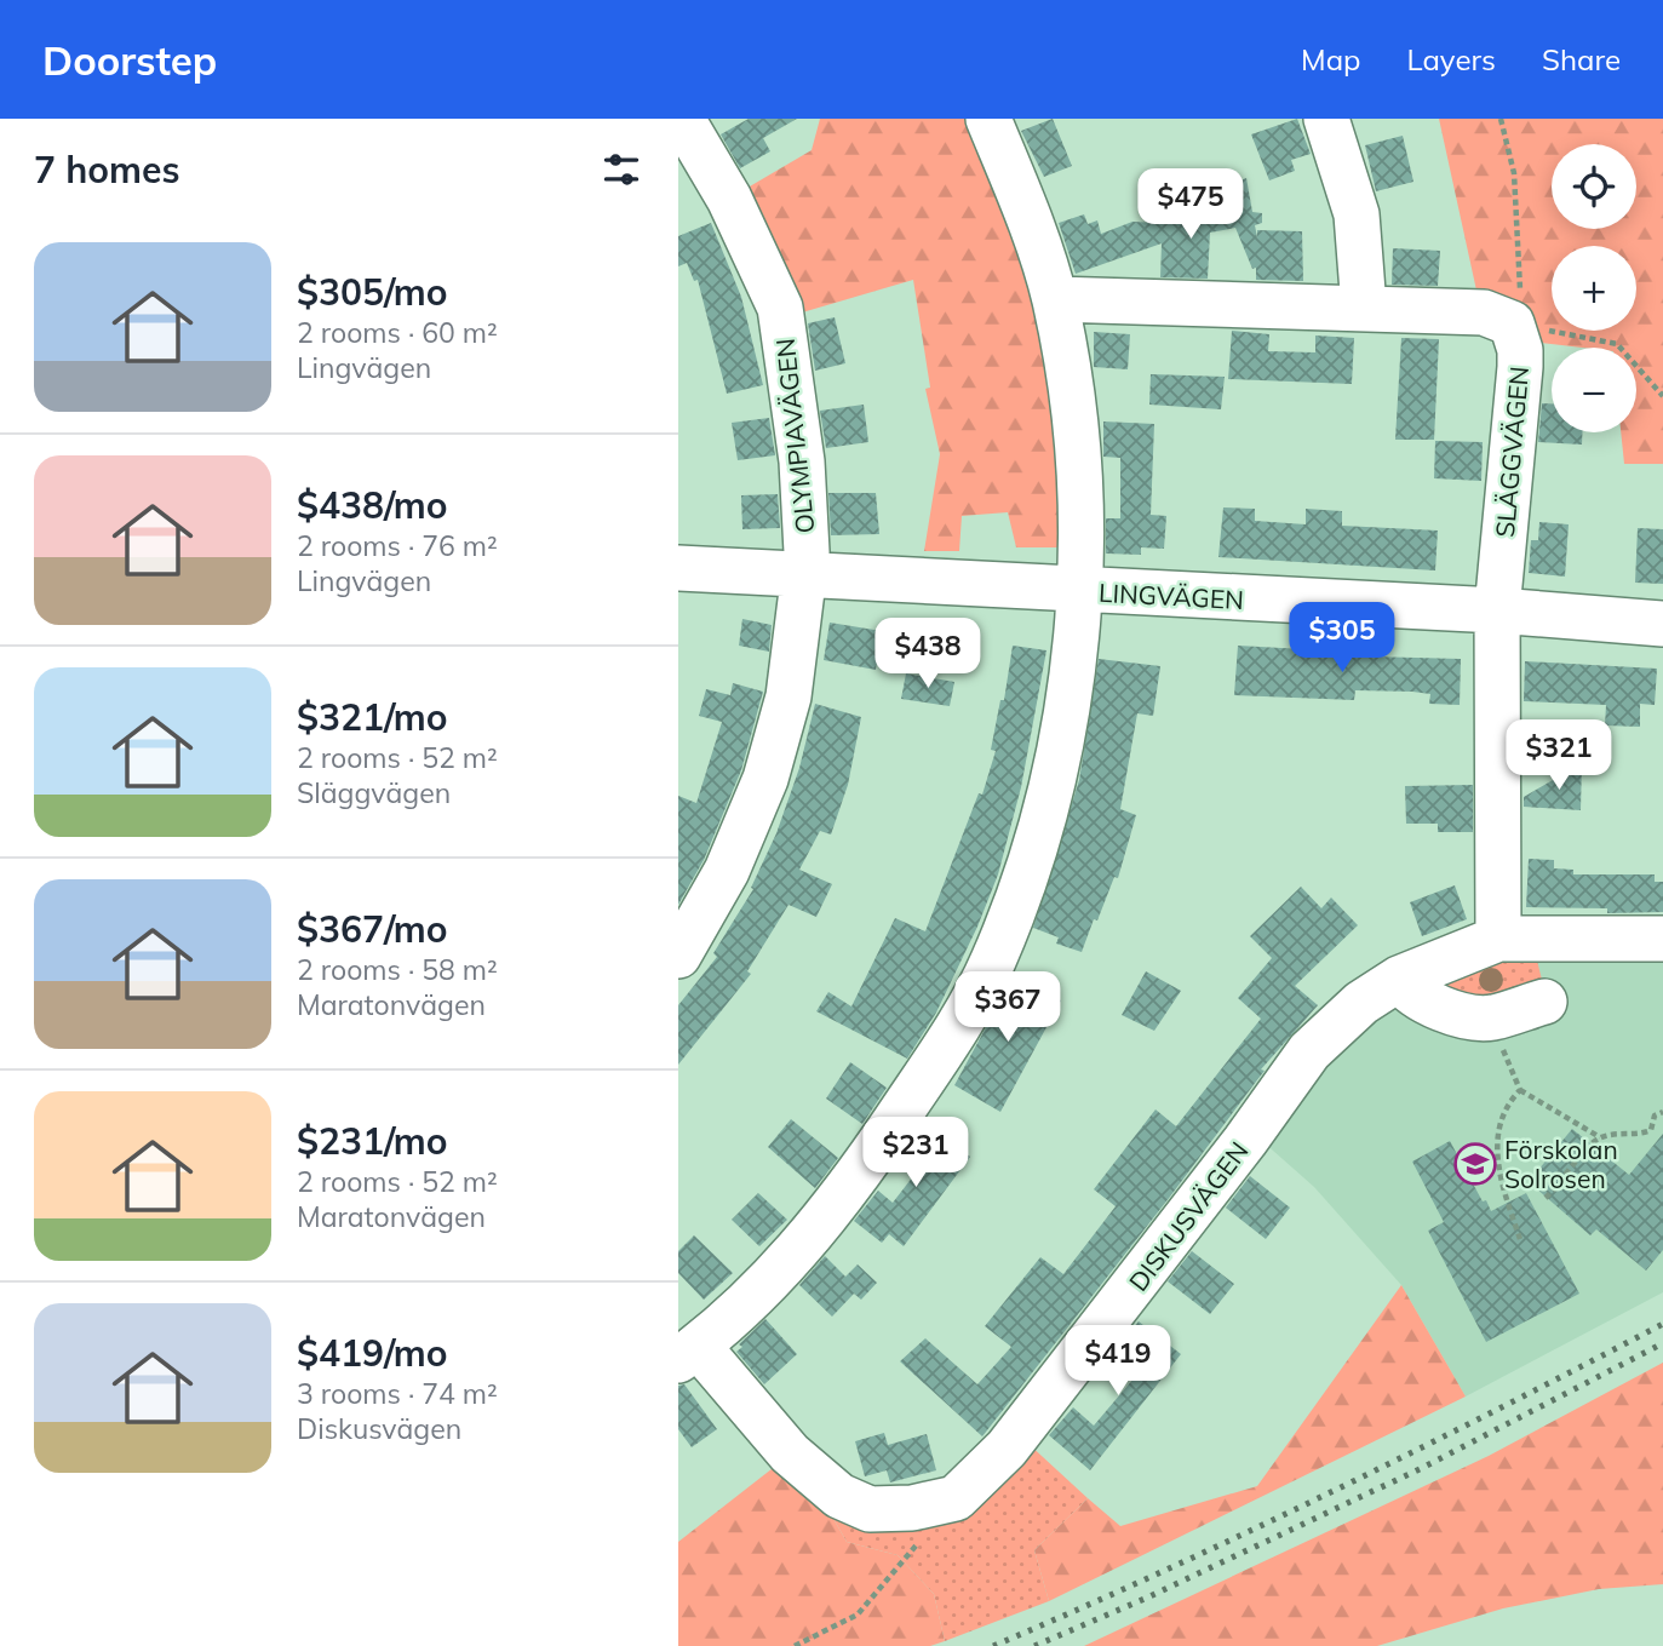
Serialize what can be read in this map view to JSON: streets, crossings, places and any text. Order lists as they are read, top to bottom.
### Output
{
  "streets": {
    "street": [
      "OLYMPIAVÄGEN",
      "SLÄGGVÄGEN",
      "LINGVÄGEN",
      "DISKUSVÄGEN"
    ]
  },
  "crossings": [
    ["OLYMPIAVÄGEN", "LINGVÄGEN"],
    ["SLÄGGVÄGEN", "LINGVÄGEN"],
    ["SLÄGGVÄGEN", "DISKUSVÄGEN"]
  ],
  "places": {
    "school or university": ["Förskolan Solrosen"]
  },
  "page": {
    "header": "Doorstep",
    "nav": ["Map", "Layers", "Share"],
    "heading": "7 homes",
    "map_buttons": ["+", "−"],
    "price": [
      "$475",
      "$305",
      "$438",
      "$321",
      "$367",
      "$231",
      "$419"
    ],
    "list": [
      {
        "name": "$305/mo",
        "note": "2 rooms · 60 m² · Lingvägen"
      },
      {
        "name": "$438/mo",
        "note": "2 rooms · 76 m² · Lingvägen"
      },
      {
        "name": "$321/mo",
        "note": "2 rooms · 52 m² · Släggvägen"
      },
      {
        "name": "$367/mo",
        "note": "2 rooms · 58 m² · Maratonvägen"
      },
      {
        "name": "$231/mo",
        "note": "2 rooms · 52 m² · Maratonvägen"
      },
      {
        "name": "$419/mo",
        "note": "3 rooms · 74 m² · Diskusvägen"
      }
    ]
  }
}
